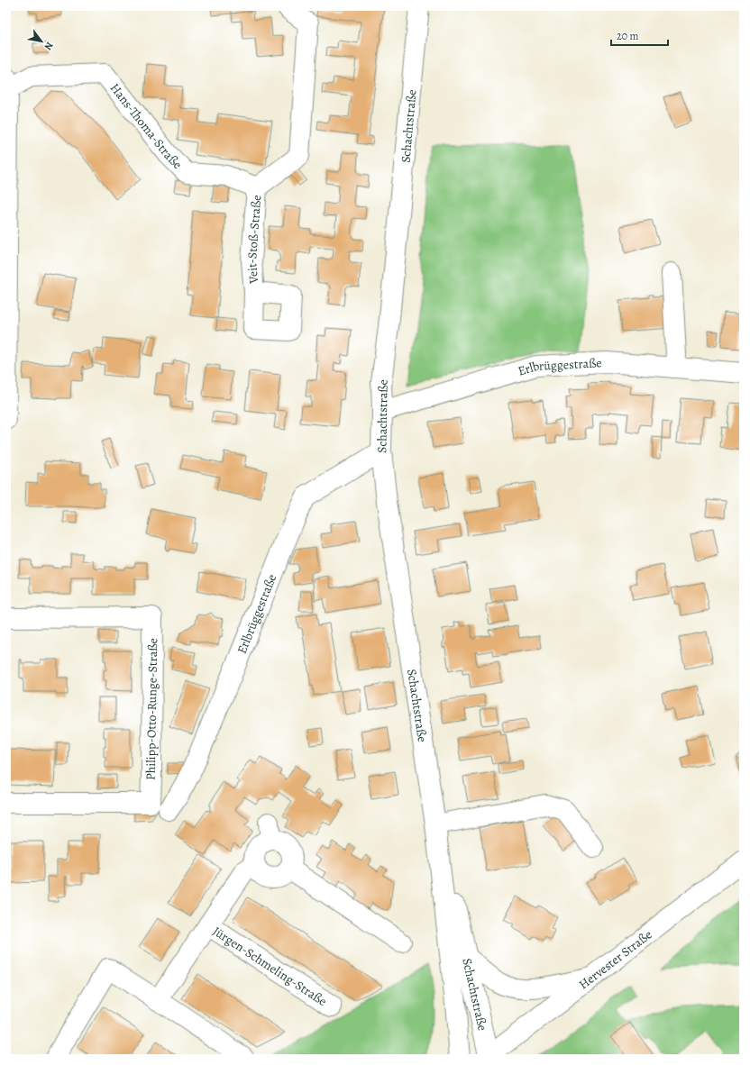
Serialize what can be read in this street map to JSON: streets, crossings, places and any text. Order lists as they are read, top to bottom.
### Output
{
  "streets": {
    "street": [
      "Hans-Thoma-Straße",
      "Schachtstraße",
      "Veit-Stoß-Straße",
      "Erlbrüggestraße",
      "Philipp-Otto-Runge-Straße",
      "Hervester Straße",
      "Jürgen-Schmeling-Straße"
    ]
  },
  "crossings": [
    ["Hans-Thoma-Straße", "Veit-Stoß-Straße"],
    ["Schachtstraße", "Erlbrüggestraße"],
    ["Schachtstraße", "Hervester Straße"]
  ],
  "scale_bar": "20 m",
  "north": "bottom right"
}
